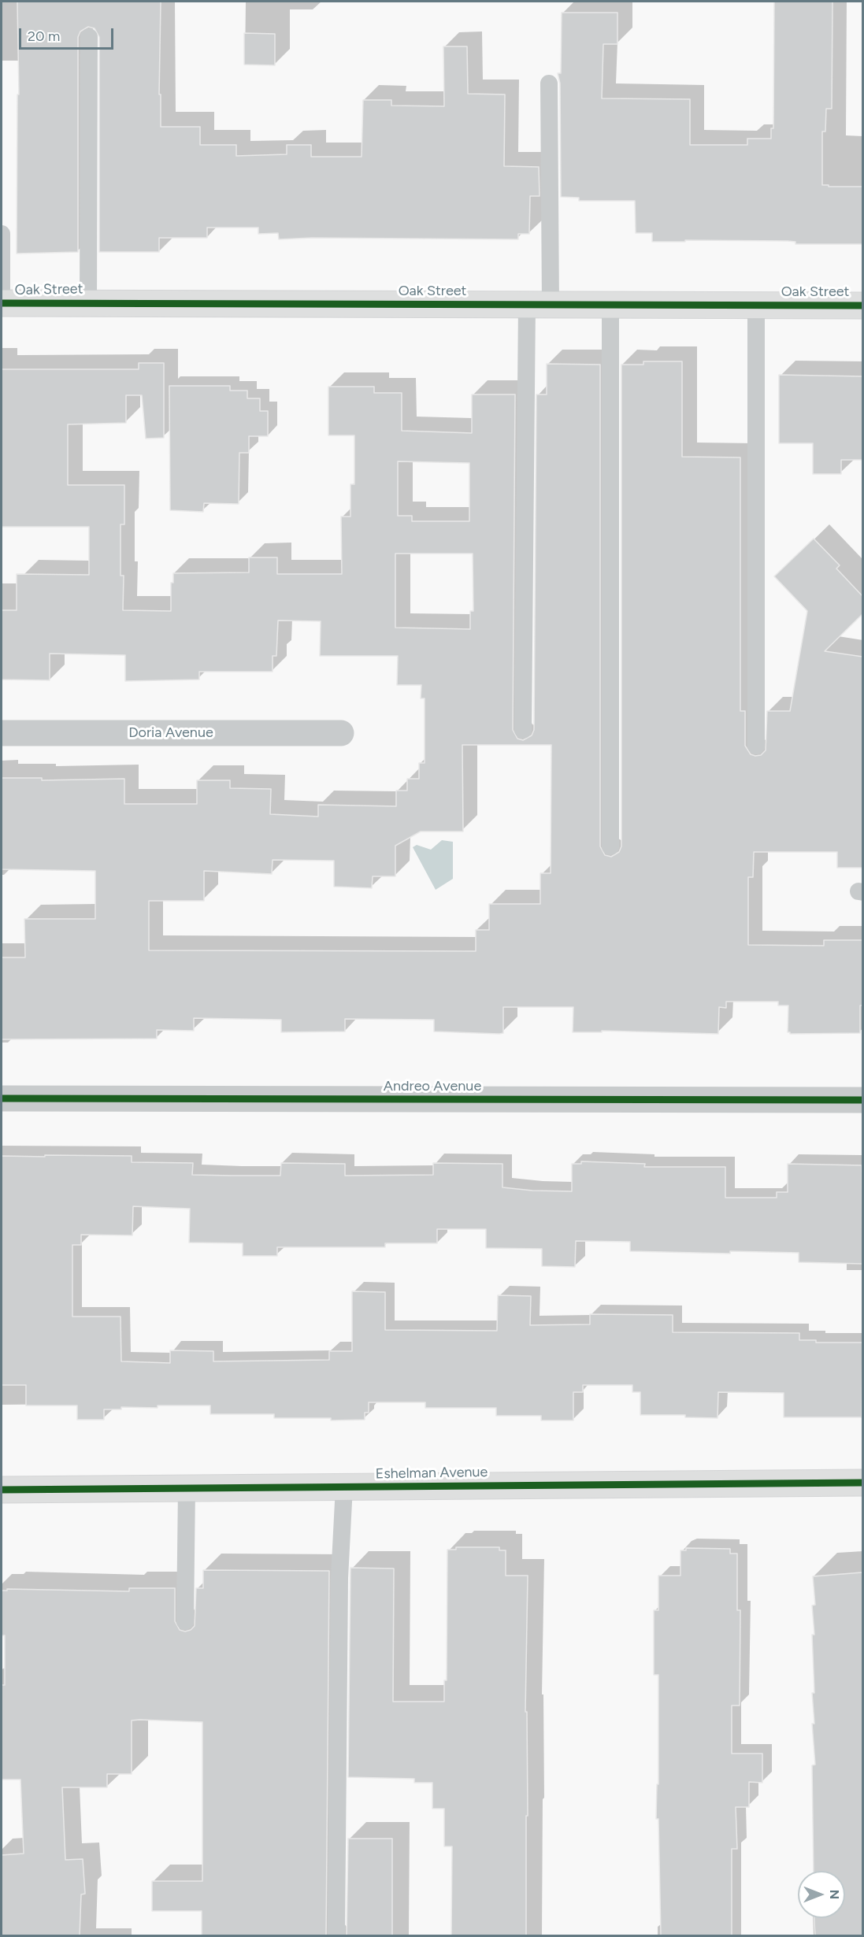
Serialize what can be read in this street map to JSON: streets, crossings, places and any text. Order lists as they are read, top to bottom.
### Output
{
  "streets": {
    "street": [
      "Oak Street",
      "Doria Avenue",
      "Andreo Avenue",
      "Eshelman Avenue"
    ]
  },
  "scale_bar": "20 m",
  "north": "right"
}
